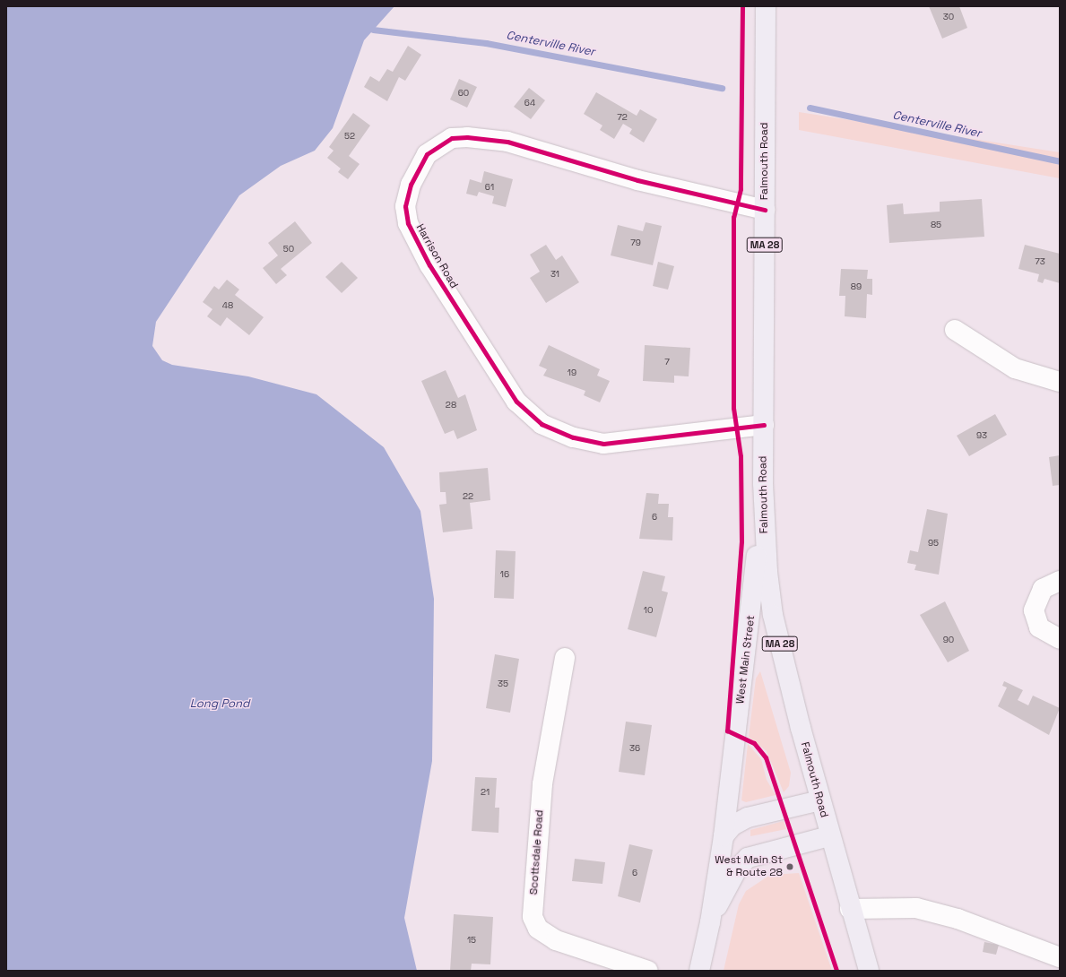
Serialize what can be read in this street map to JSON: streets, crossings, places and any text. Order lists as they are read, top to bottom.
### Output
{
  "streets": {
    "main road": ["Falmouth Road", "MA 28", "West Main Street"],
    "street": ["Harrison Road", "Scottsdale Road"]
  },
  "crossings": [
    ["Falmouth Road", "Harrison Road"],
    ["Falmouth Road", "West Main Street"]
  ],
  "water": ["Centerville River", "Long Pond"],
  "places": ["West Main St & Route 28"],
  "house_numbers": [
    "30",
    "60",
    "64",
    "72",
    "52",
    "61",
    "85",
    "79",
    "50",
    "73",
    "31",
    "89",
    "48",
    "7",
    "19",
    "28",
    "93",
    "22",
    "6",
    "95",
    "16",
    "10",
    "90",
    "35",
    "36",
    "21",
    "6",
    "15"
  ]
}
